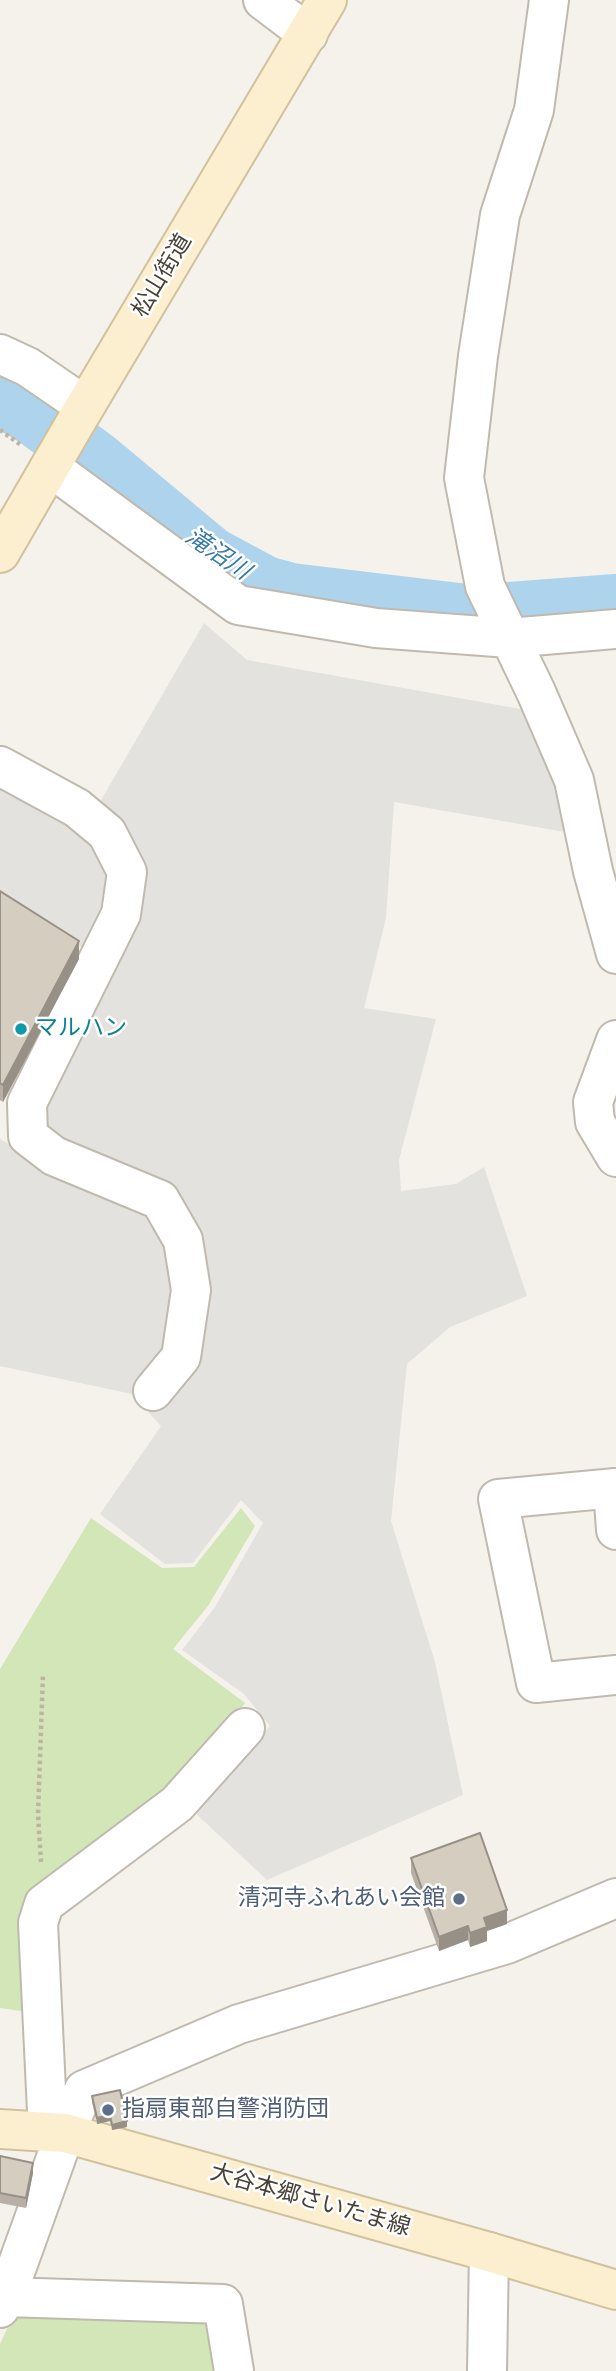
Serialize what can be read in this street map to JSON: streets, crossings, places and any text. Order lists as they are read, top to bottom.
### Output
{
  "streets": {
    "main road": ["松山街道", "大谷本郷さいたま線"]
  },
  "water": ["滝沼川"],
  "places": ["マルハン", "清河寺ふれあい会館", "指扇東部自警消防団"]
}
